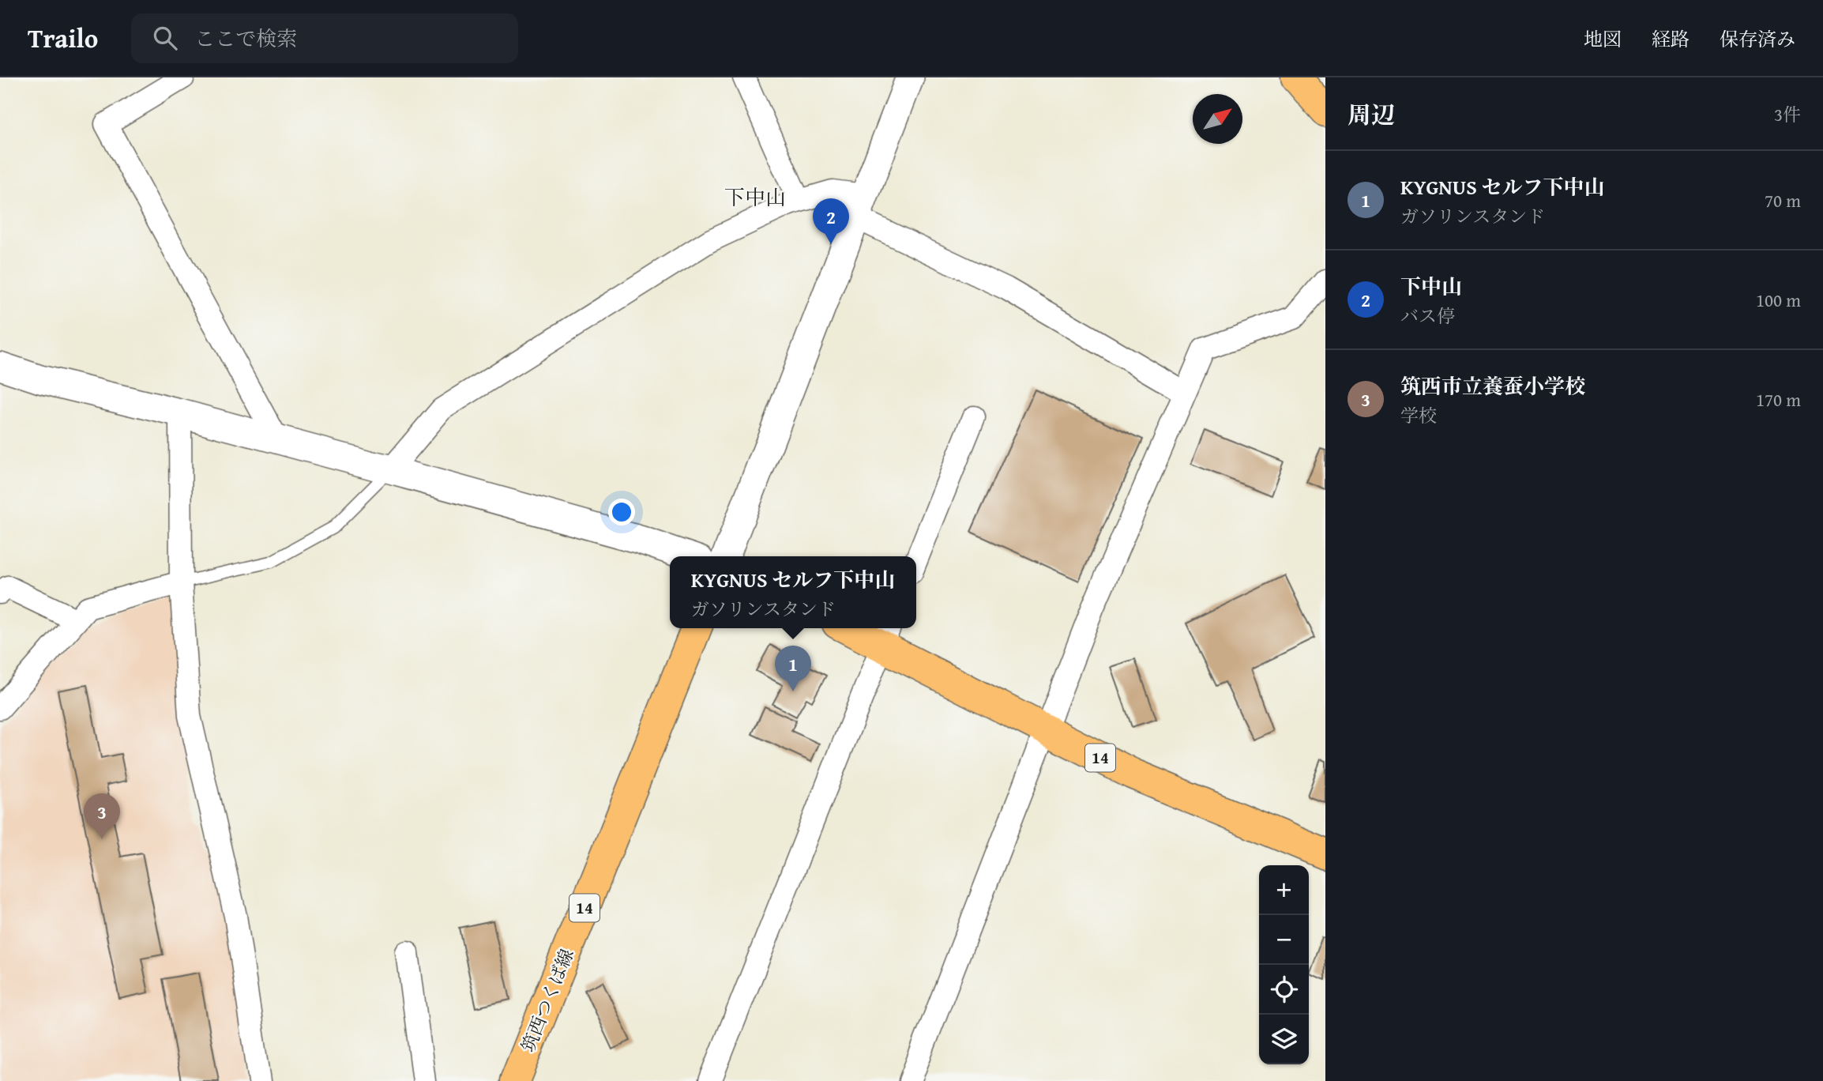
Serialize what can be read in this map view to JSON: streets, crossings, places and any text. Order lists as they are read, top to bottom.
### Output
{
  "streets": {
    "main road": ["14", "筑西つくば線"]
  },
  "districts": ["下中山"],
  "north": "top right",
  "page": {
    "header": "Trailo",
    "search": "ここで検索",
    "nav": ["地図", "経路", "保存済み"],
    "heading": ["周辺", "3件"],
    "list": [
      {
        "mark": "1",
        "name": "KYGNUS セルフ下中山",
        "note": "ガソリンスタンド",
        "value": "70 m"
      },
      {
        "mark": "2",
        "name": "下中山",
        "note": "バス停",
        "value": "100 m"
      },
      {
        "mark": "3",
        "name": "筑西市立養蚕小学校",
        "note": "学校",
        "value": "170 m"
      }
    ],
    "pins": ["2", "1", "3"],
    "popup": ["KYGNUS セルフ下中山", "ガソリンスタンド"],
    "map_buttons": ["+", "−"]
  }
}
